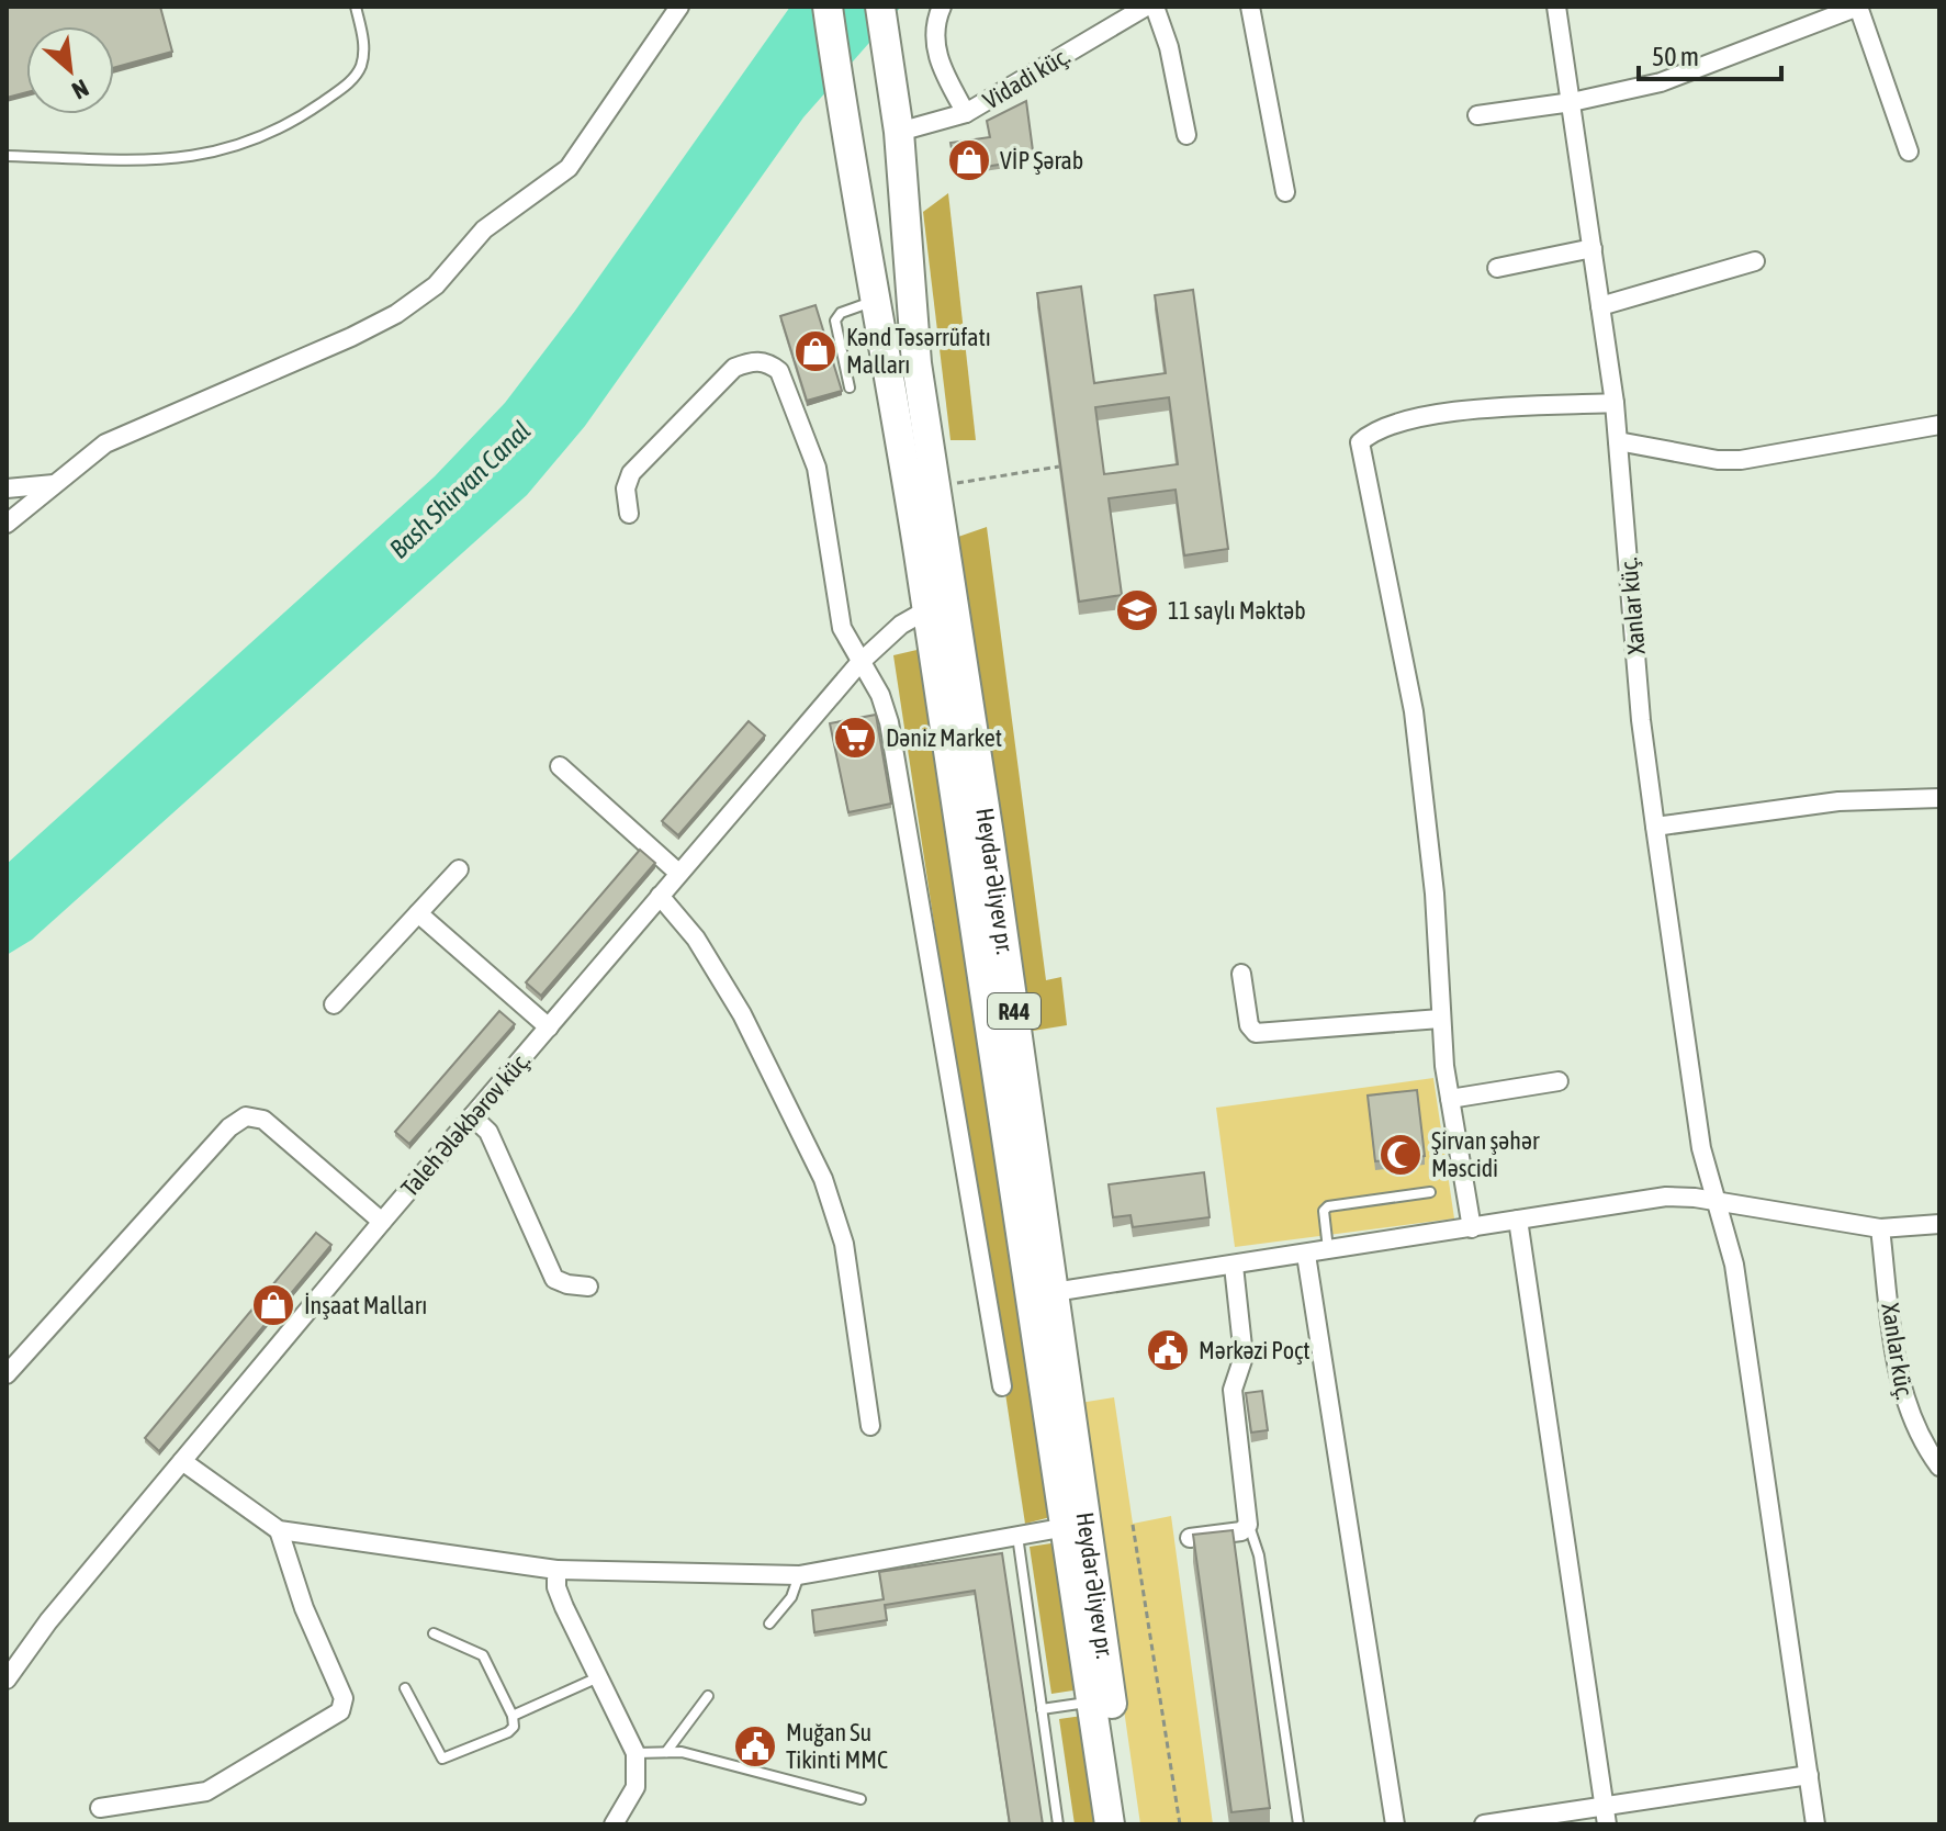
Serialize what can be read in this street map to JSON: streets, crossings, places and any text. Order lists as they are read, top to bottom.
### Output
{
  "streets": {
    "main road": ["Heydər Əliyev pr.", "R44"],
    "street": ["Vidadi küç.", "Xanlar küç.", "Taleh Ələkbərov küç."]
  },
  "crossings": [
    ["Vidadi küç.", "Heydər Əliyev pr."],
    ["Heydər Əliyev pr.", "Taleh Ələkbərov küç."]
  ],
  "water": ["Bash Shirvan Canal"],
  "places": {
    "shop": ["VİP Şərab", "Kənd Təsərrüfatı Malları", "İnşaat Malları"],
    "school or university": ["11 saylı Məktəb"],
    "supermarket": ["Dəniz Market"],
    "mosque": ["Şirvan şəhər Məscidi"],
    "public building": ["Mərkəzi Poçt", "Muğan Su Tikinti MMC"]
  },
  "scale_bar": "50 m",
  "north": "bottom right"
}
